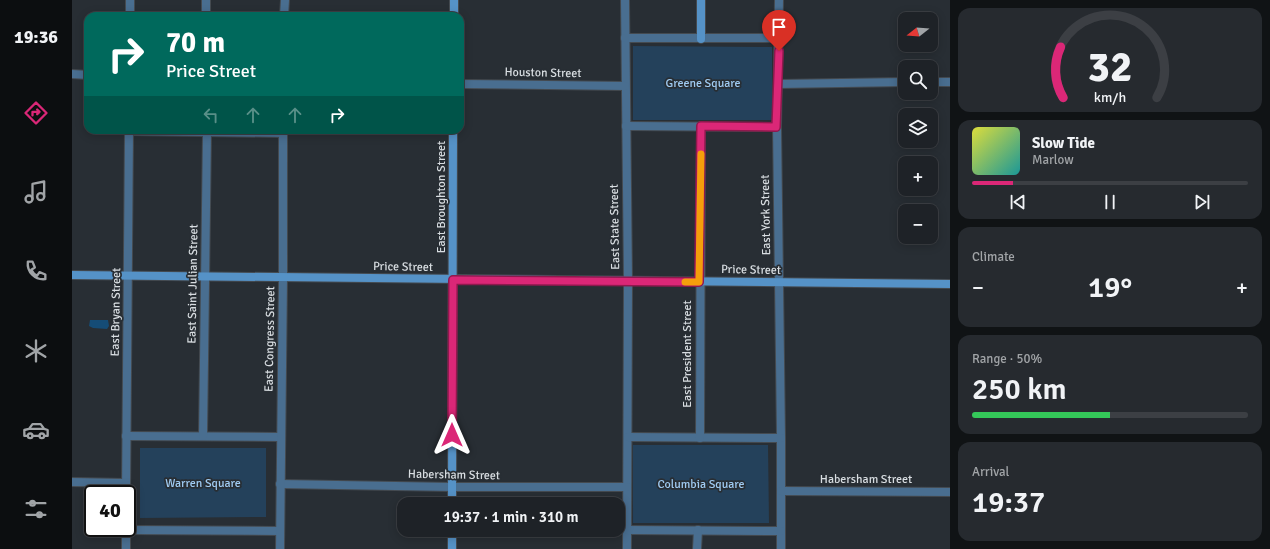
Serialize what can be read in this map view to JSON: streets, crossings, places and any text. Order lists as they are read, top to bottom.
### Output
{
  "streets": {
    "main road": ["East Broughton Street", "Price Street"],
    "street": [
      "Houston Street",
      "East York Street",
      "East State Street",
      "East Saint Julian Street",
      "East Bryan Street",
      "East Congress Street",
      "East President Street",
      "Habersham Street"
    ]
  },
  "crossings": [
    ["Houston Street", "East State Street"],
    ["East Broughton Street", "Price Street"],
    ["East Broughton Street", "Habersham Street"],
    ["East York Street", "Price Street"],
    ["East York Street", "Habersham Street"],
    ["East State Street", "Price Street"],
    ["East State Street", "Habersham Street"],
    ["Price Street", "East Saint Julian Street"],
    ["Price Street", "East Bryan Street"],
    ["Price Street", "East Congress Street"],
    ["Price Street", "East President Street"],
    ["East Congress Street", "Habersham Street"]
  ],
  "parks": ["Greene Square", "Warren Square", "Columbia Square"],
  "north": "left",
  "page": {
    "tabs": "19:36",
    "map_buttons": ["+", "−"],
    "turn": ["70 m", "Price Street"],
    "song": ["Slow Tide", "Marlow"],
    "tile": [
      "Climate",
      ["Range · 50%", "250 km"],
      ["Arrival", "19:37"]
    ],
    "heat": ["−", "19°", "+"],
    "limit": "40",
    "trip": "19:37 · 1 min · 310 m",
    "gauge": ["32", "km/h"]
  }
}
